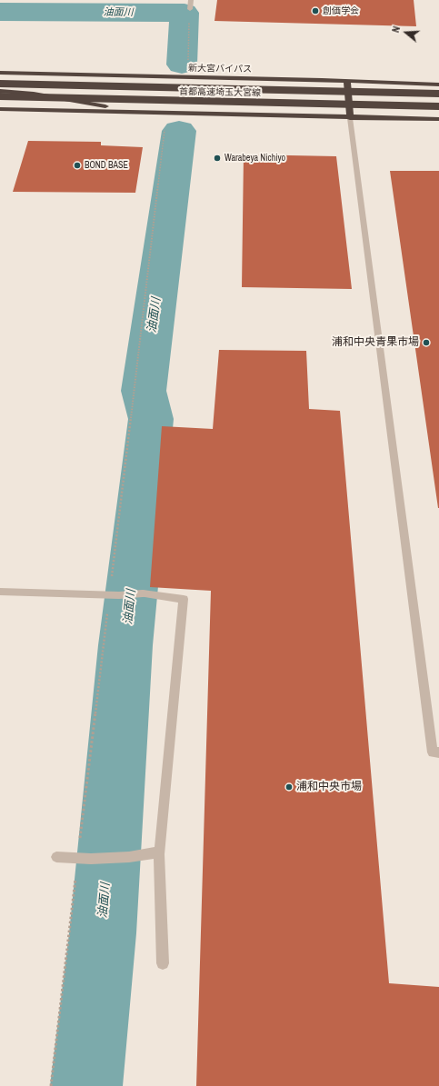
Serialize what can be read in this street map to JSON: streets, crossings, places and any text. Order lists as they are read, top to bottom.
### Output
{
  "streets": {
    "highway": ["新大宮バイパス", "首都高速埼玉大宮線"]
  },
  "water": ["油面川"],
  "places": [
    "創価学会",
    "Warabeya Nichiyo",
    "BOND BASE",
    "浦和中央青果市場",
    "浦和中央市場"
  ],
  "north": "left"
}
